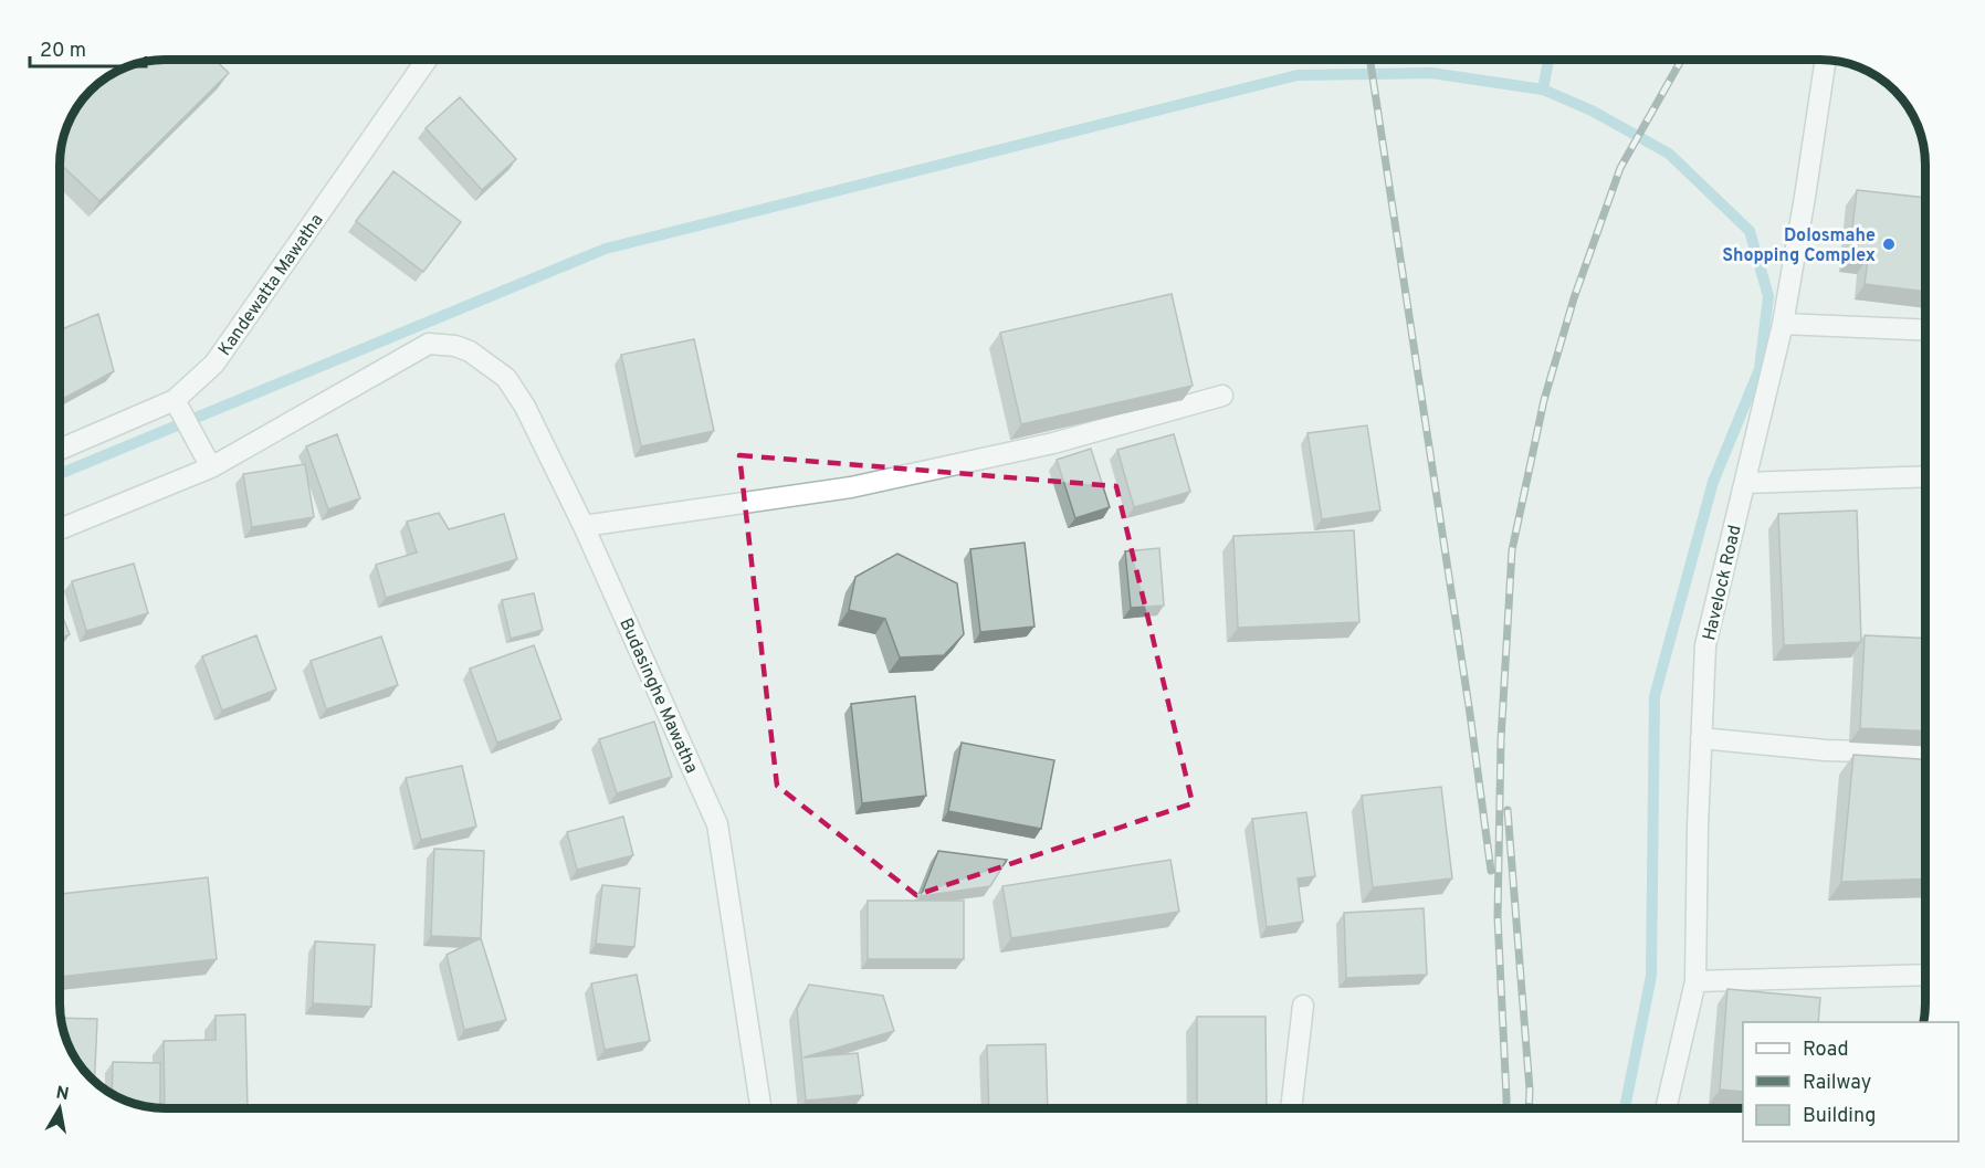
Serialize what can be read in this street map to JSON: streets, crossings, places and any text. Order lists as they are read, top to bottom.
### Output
{
  "streets": {
    "street": ["Kandewatta Mawatha", "Havelock Road", "Budasinghe Mawatha"]
  },
  "places": ["Dolosmahe Shopping Complex"],
  "legend": ["Road", "Railway", "Building"],
  "scale_bar": "20 m",
  "north": "top"
}
